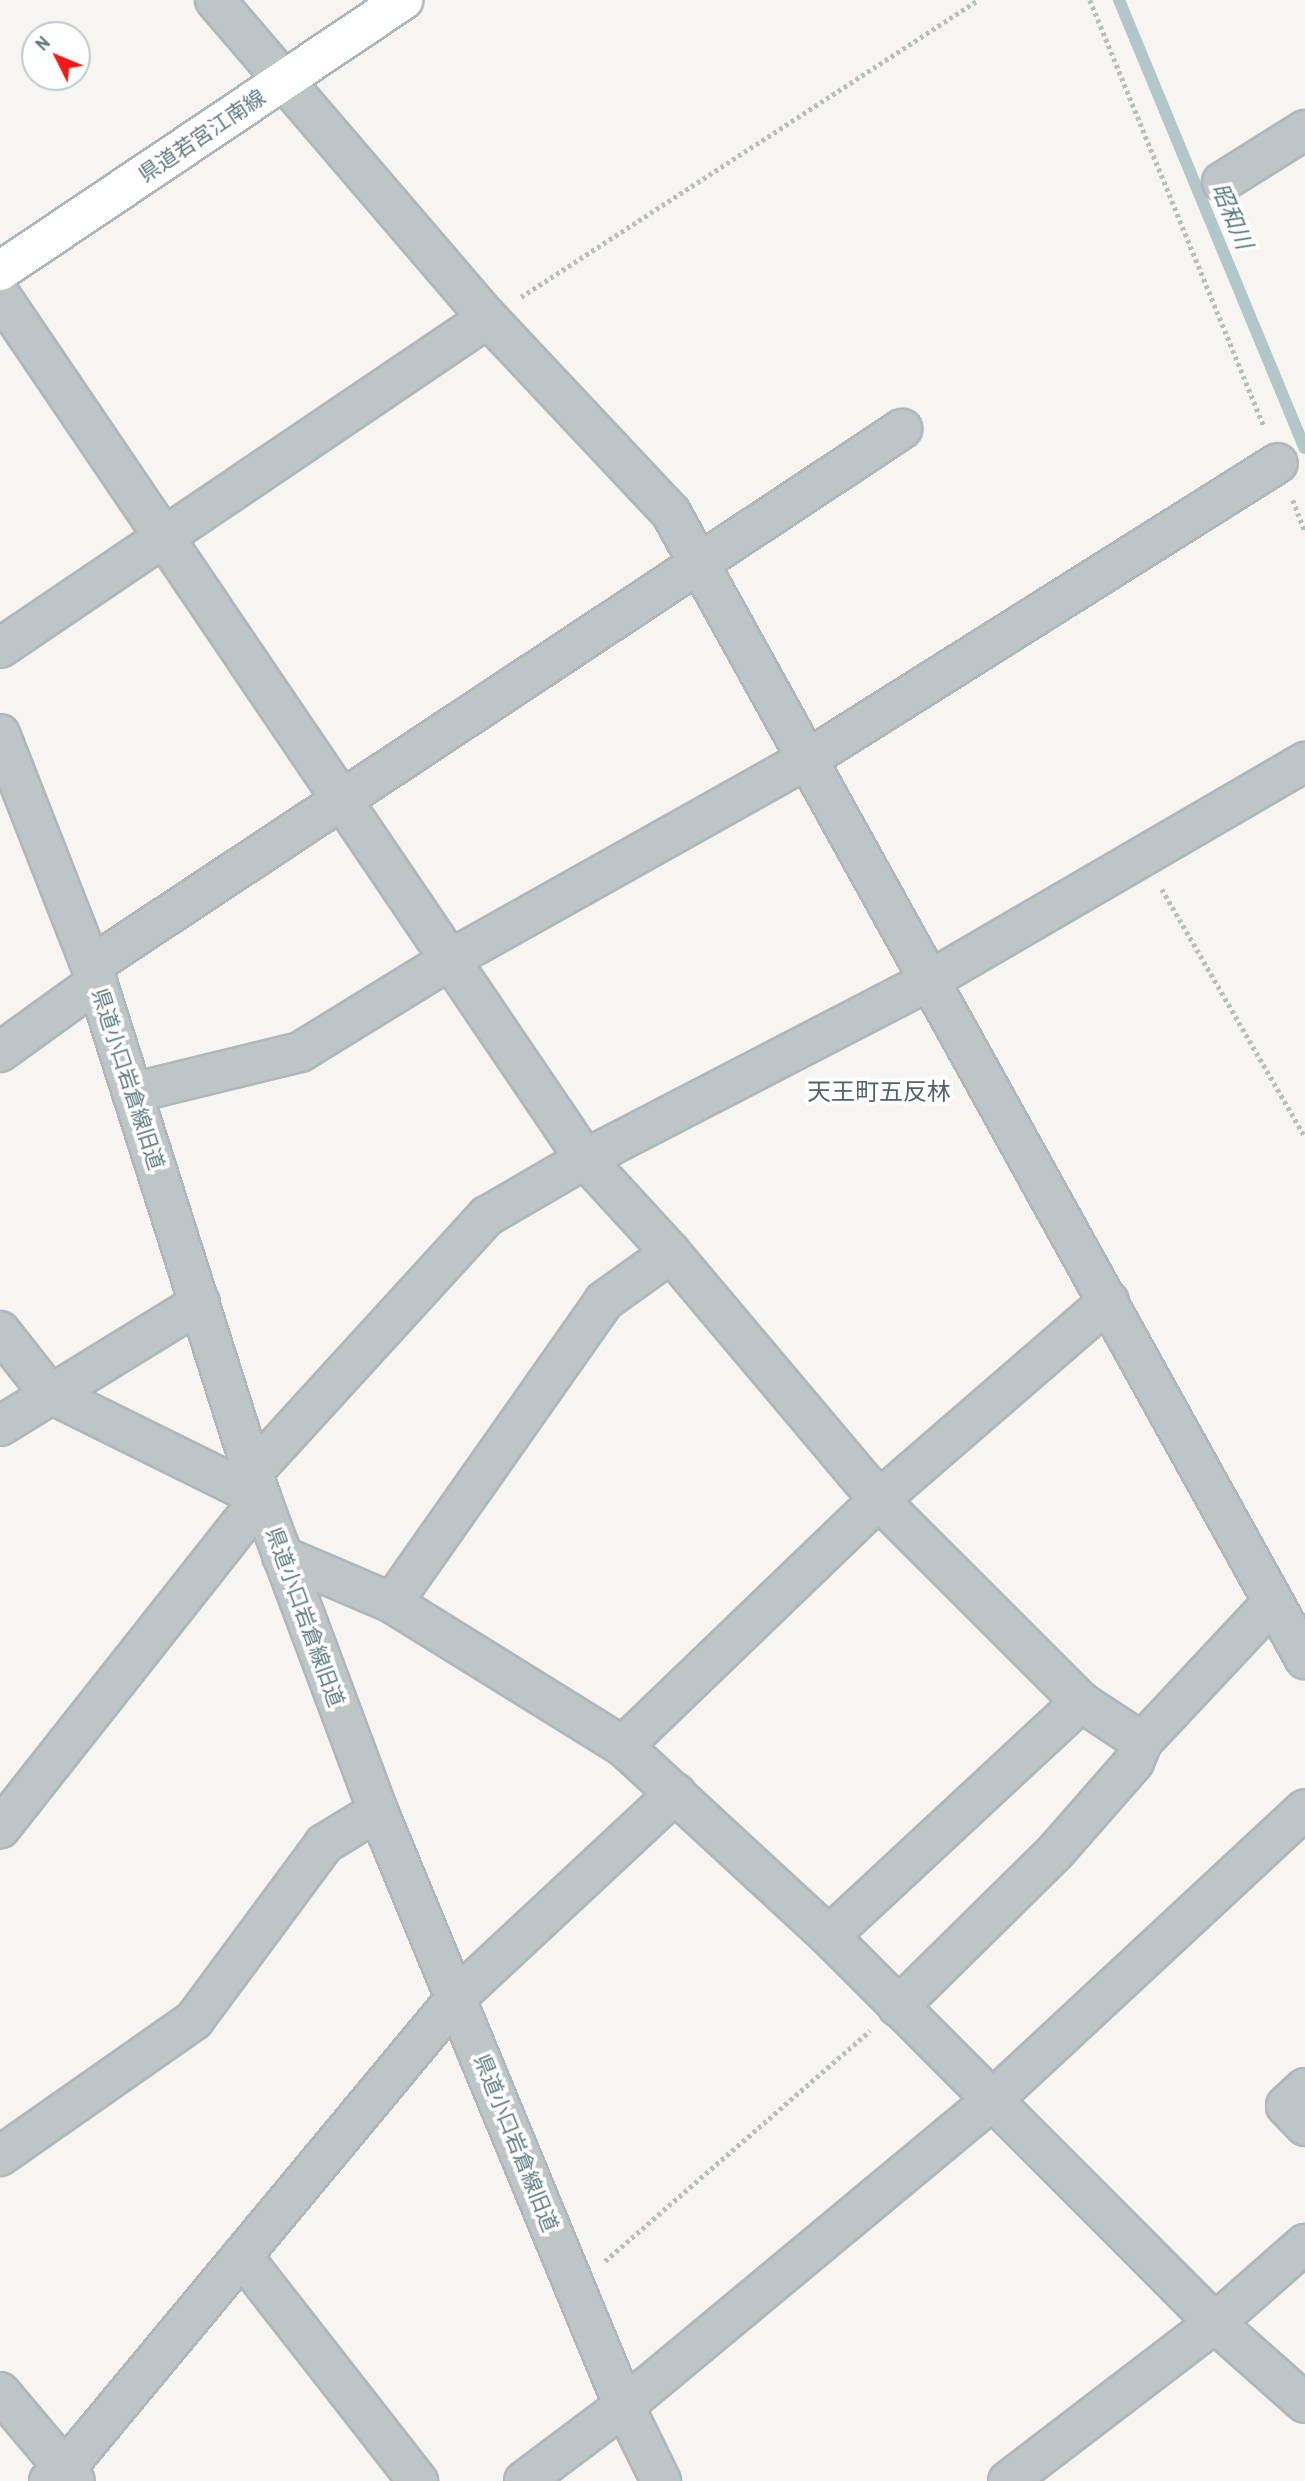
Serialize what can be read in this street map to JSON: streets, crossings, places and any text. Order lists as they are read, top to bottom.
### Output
{
  "streets": {
    "main road": ["県道若宮江南線"],
    "street": ["県道小口岩倉線旧道"]
  },
  "districts": ["天王町五反林"],
  "water": ["昭和川"],
  "north": "top left"
}
